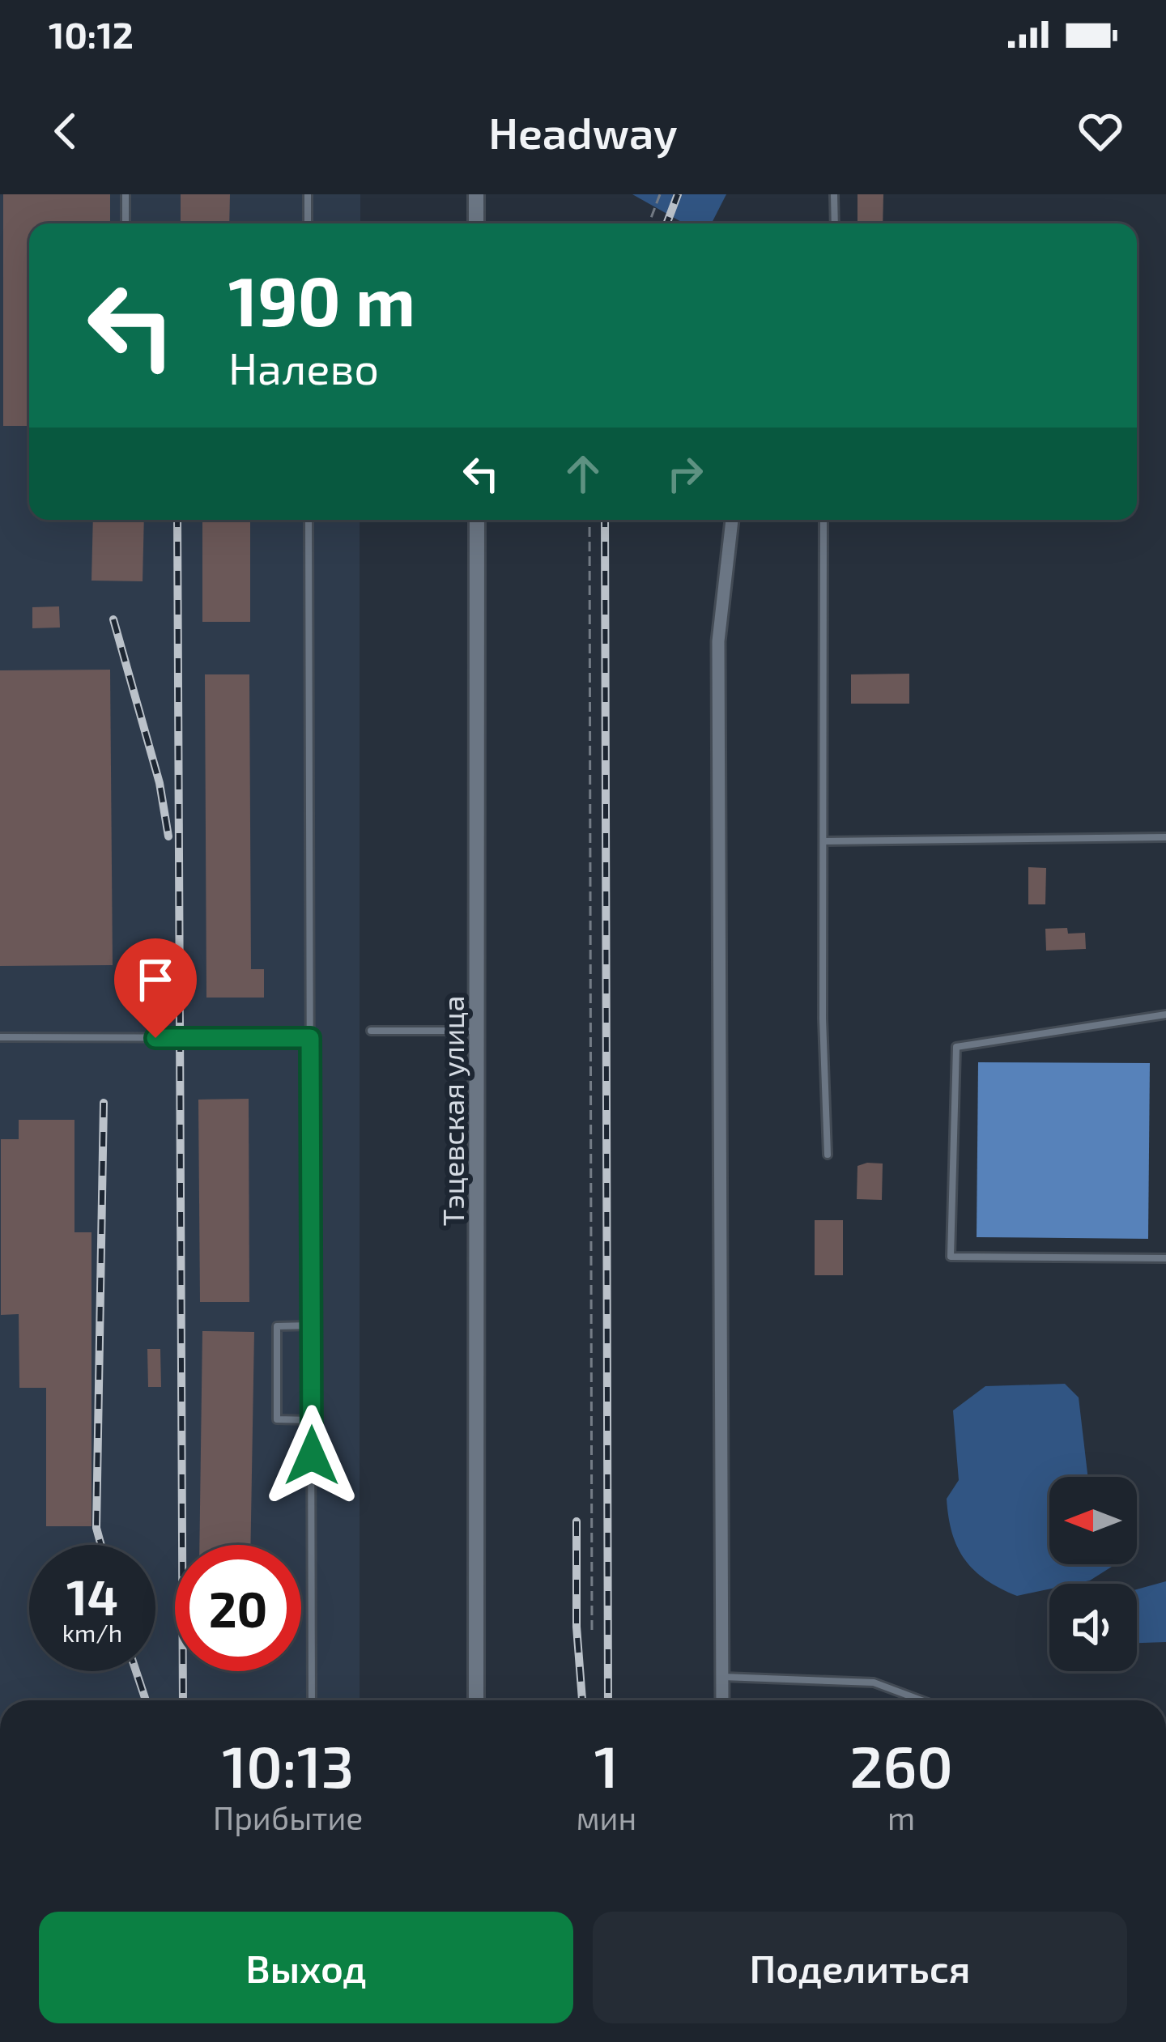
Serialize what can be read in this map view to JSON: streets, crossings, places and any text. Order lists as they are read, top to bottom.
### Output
{
  "streets": {
    "street": ["Тэцевская улица"]
  },
  "north": "left",
  "page": {
    "status": "10:12",
    "header": "Headway",
    "turn": ["190 m", "Налево"],
    "speed": "14 km/h",
    "limit": "20",
    "eta": [
      "10:13",
      "Прибытие",
      "1",
      "мин",
      "260",
      "m"
    ],
    "buttons": ["Выход", "Поделиться"]
  }
}
